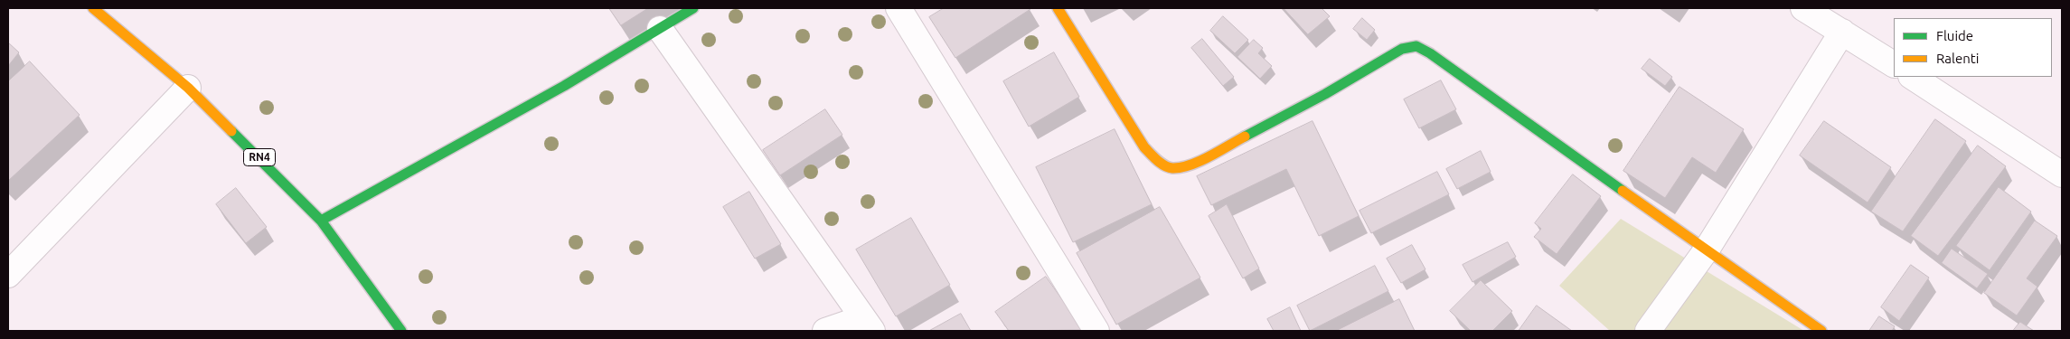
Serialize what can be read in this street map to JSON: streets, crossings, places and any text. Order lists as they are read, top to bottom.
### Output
{
  "streets": {
    "main road": ["RN4"]
  },
  "legend": ["Fluide", "Ralenti"]
}
